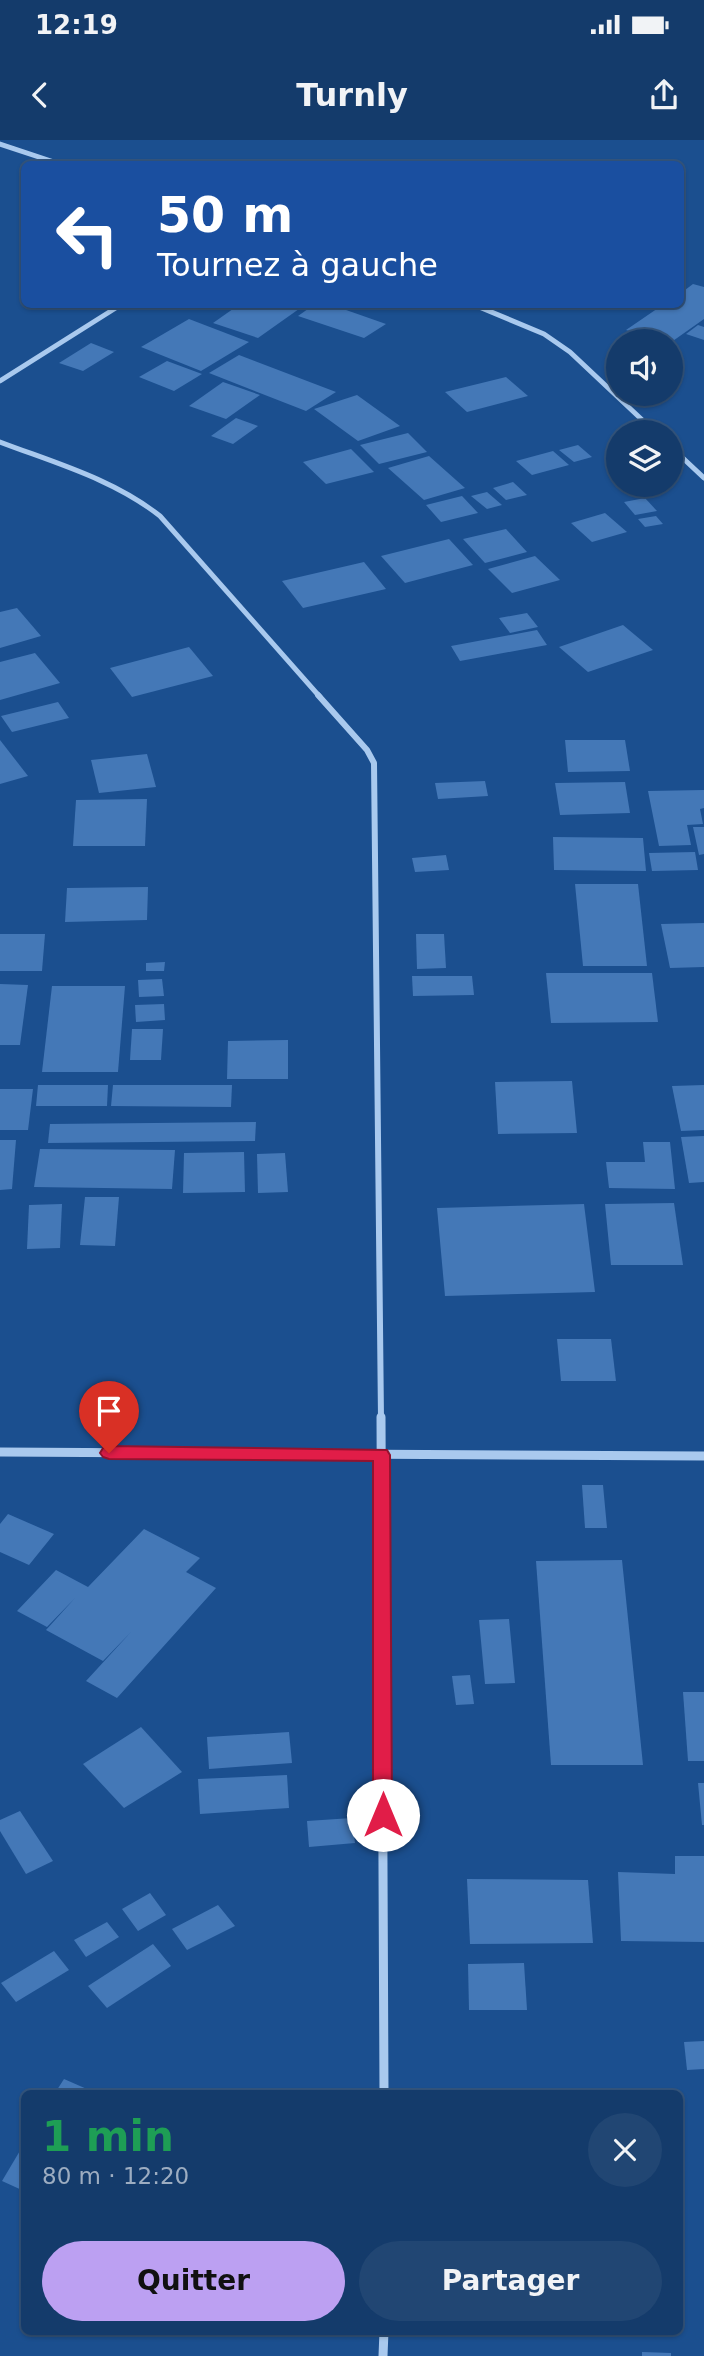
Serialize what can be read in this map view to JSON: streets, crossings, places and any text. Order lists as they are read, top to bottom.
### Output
{
  "page": {
    "status": "12:19",
    "header": "Turnly",
    "turn": ["50 m", "Tournez à gauche"],
    "heading": ["1 min", "80 m · 12:20"],
    "buttons": ["Quitter", "Partager"]
  }
}
